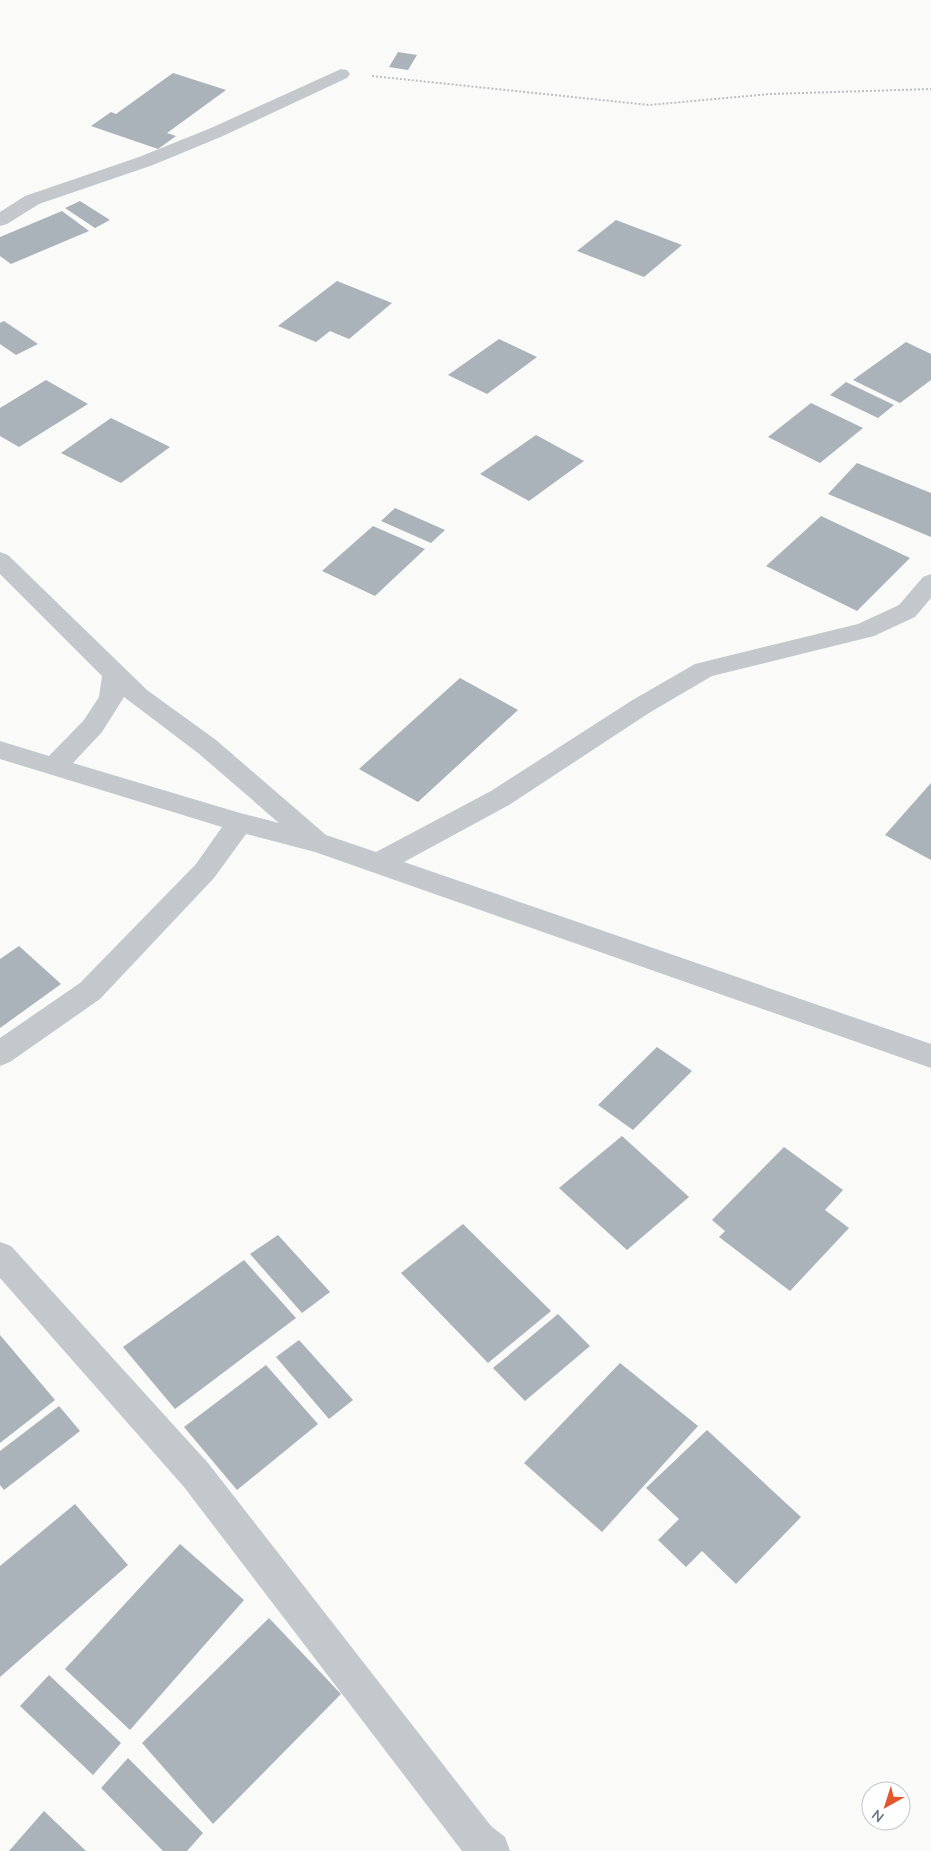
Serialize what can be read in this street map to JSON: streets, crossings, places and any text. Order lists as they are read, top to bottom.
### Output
{
  "north": "bottom left"
}
